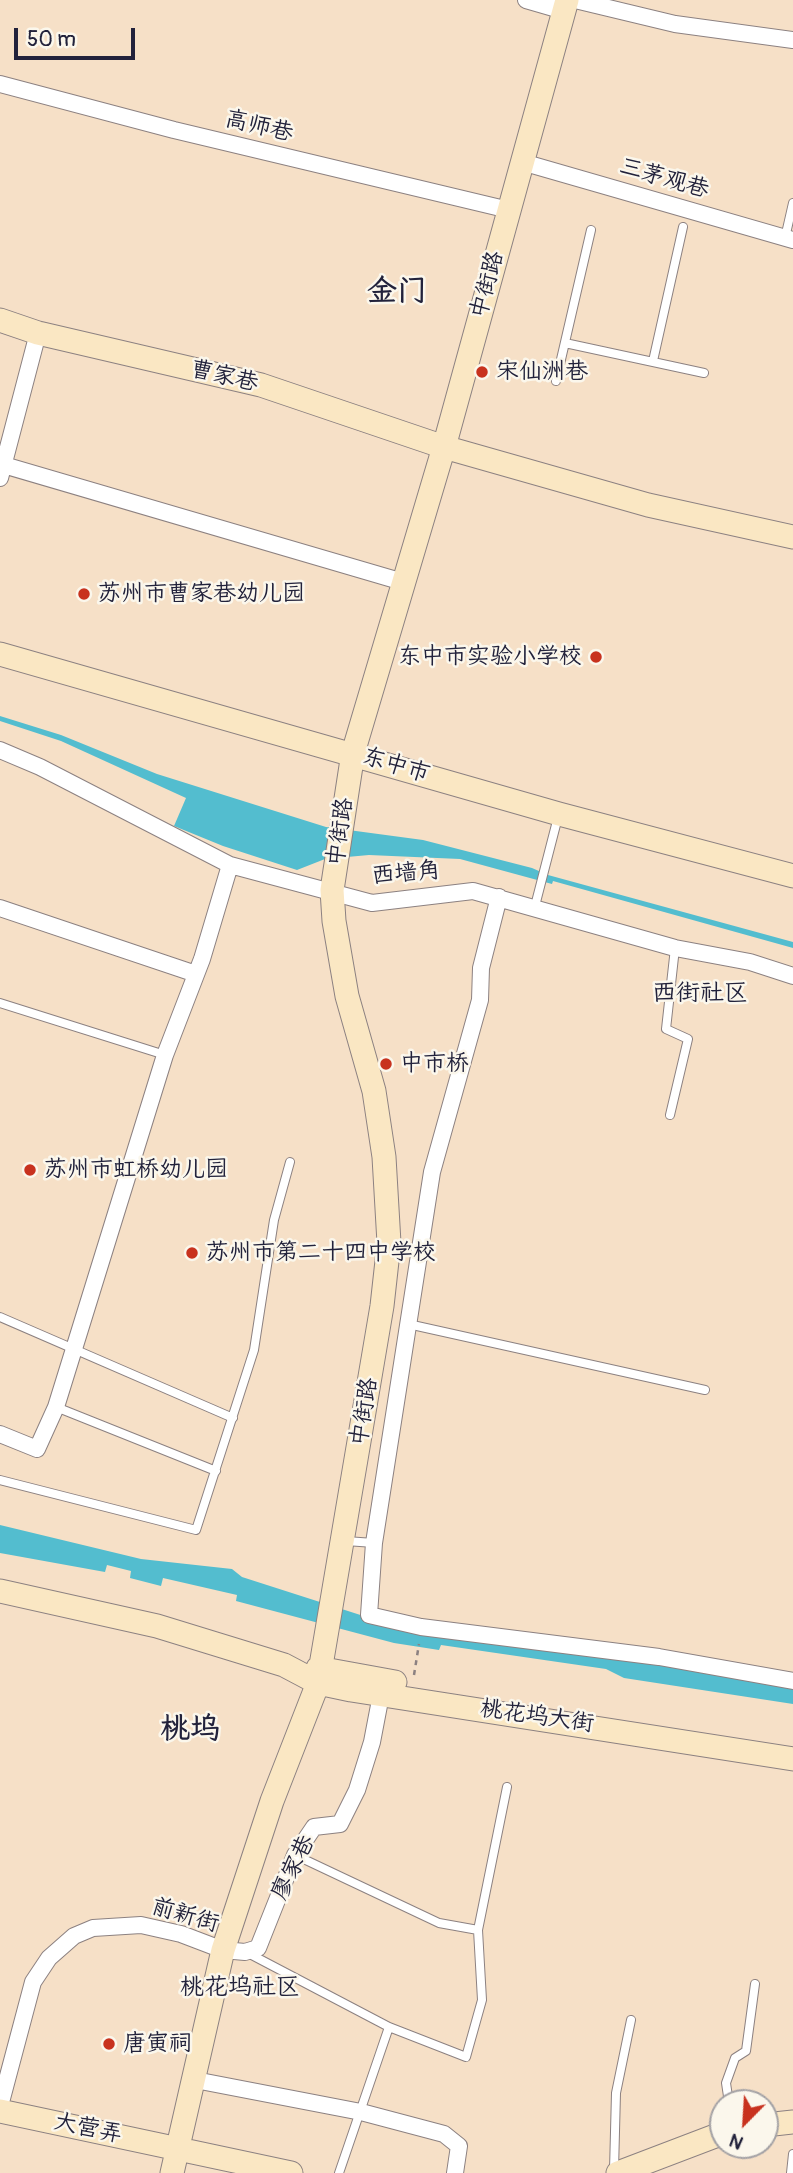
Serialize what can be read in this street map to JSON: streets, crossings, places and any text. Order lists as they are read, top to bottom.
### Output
{
  "streets": {
    "main road": [
      "中街路",
      "曹家巷",
      "东中市",
      "桃花坞大街",
      "廖家巷",
      "大营弄"
    ],
    "street": [
      "高师巷",
      "三茅观巷",
      "西墙角",
      "前新街"
    ]
  },
  "crossings": [
    ["高师巷", "中街路"],
    ["三茅观巷", "中街路"],
    ["中街路", "曹家巷"],
    ["中街路", "东中市"],
    ["中街路", "西墙角"],
    ["中街路", "桃花坞大街"],
    ["中街路", "廖家巷"],
    ["桃花坞大街", "廖家巷"],
    ["廖家巷", "前新街"],
    ["廖家巷", "大营弄"],
    ["前新街", "大营弄"]
  ],
  "districts": [
    "金门",
    "西街社区",
    "桃坞",
    "桃花坞社区"
  ],
  "places": [
    "宋仙洲巷",
    "苏州市曹家巷幼儿园",
    "东中市实验小学校",
    "中市桥",
    "苏州市虹桥幼儿园",
    "苏州市第二十四中学校",
    "唐寅祠"
  ],
  "scale_bar": "50 m",
  "north": "bottom left"
}
